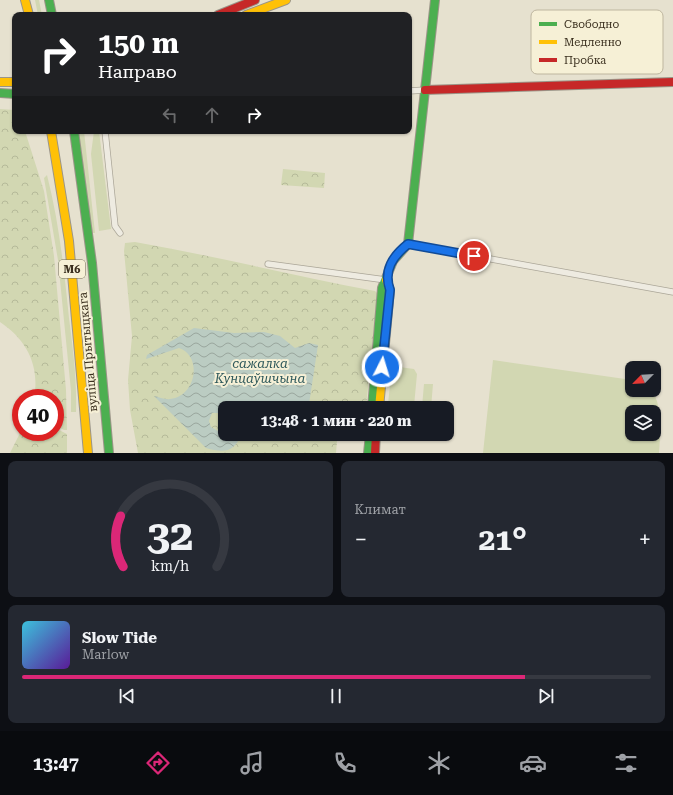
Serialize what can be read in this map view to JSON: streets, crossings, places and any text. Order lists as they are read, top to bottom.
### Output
{
  "streets": {
    "street": ["М6", "вуліца Прытыцкага"]
  },
  "water": ["сажалка Кунцаўшчына"],
  "legend": ["Свободно", "Медленно", "Пробка"],
  "north": "bottom left",
  "page": {
    "turn": ["150 m", "Направо"],
    "limit": "40",
    "trip": "13:48 · 1 мин · 220 m",
    "tile": "Климат",
    "heat": ["−", "21°", "+"],
    "song": ["Slow Tide", "Marlow"],
    "tabs": "13:47",
    "gauge": ["32", "km/h"]
  }
}
